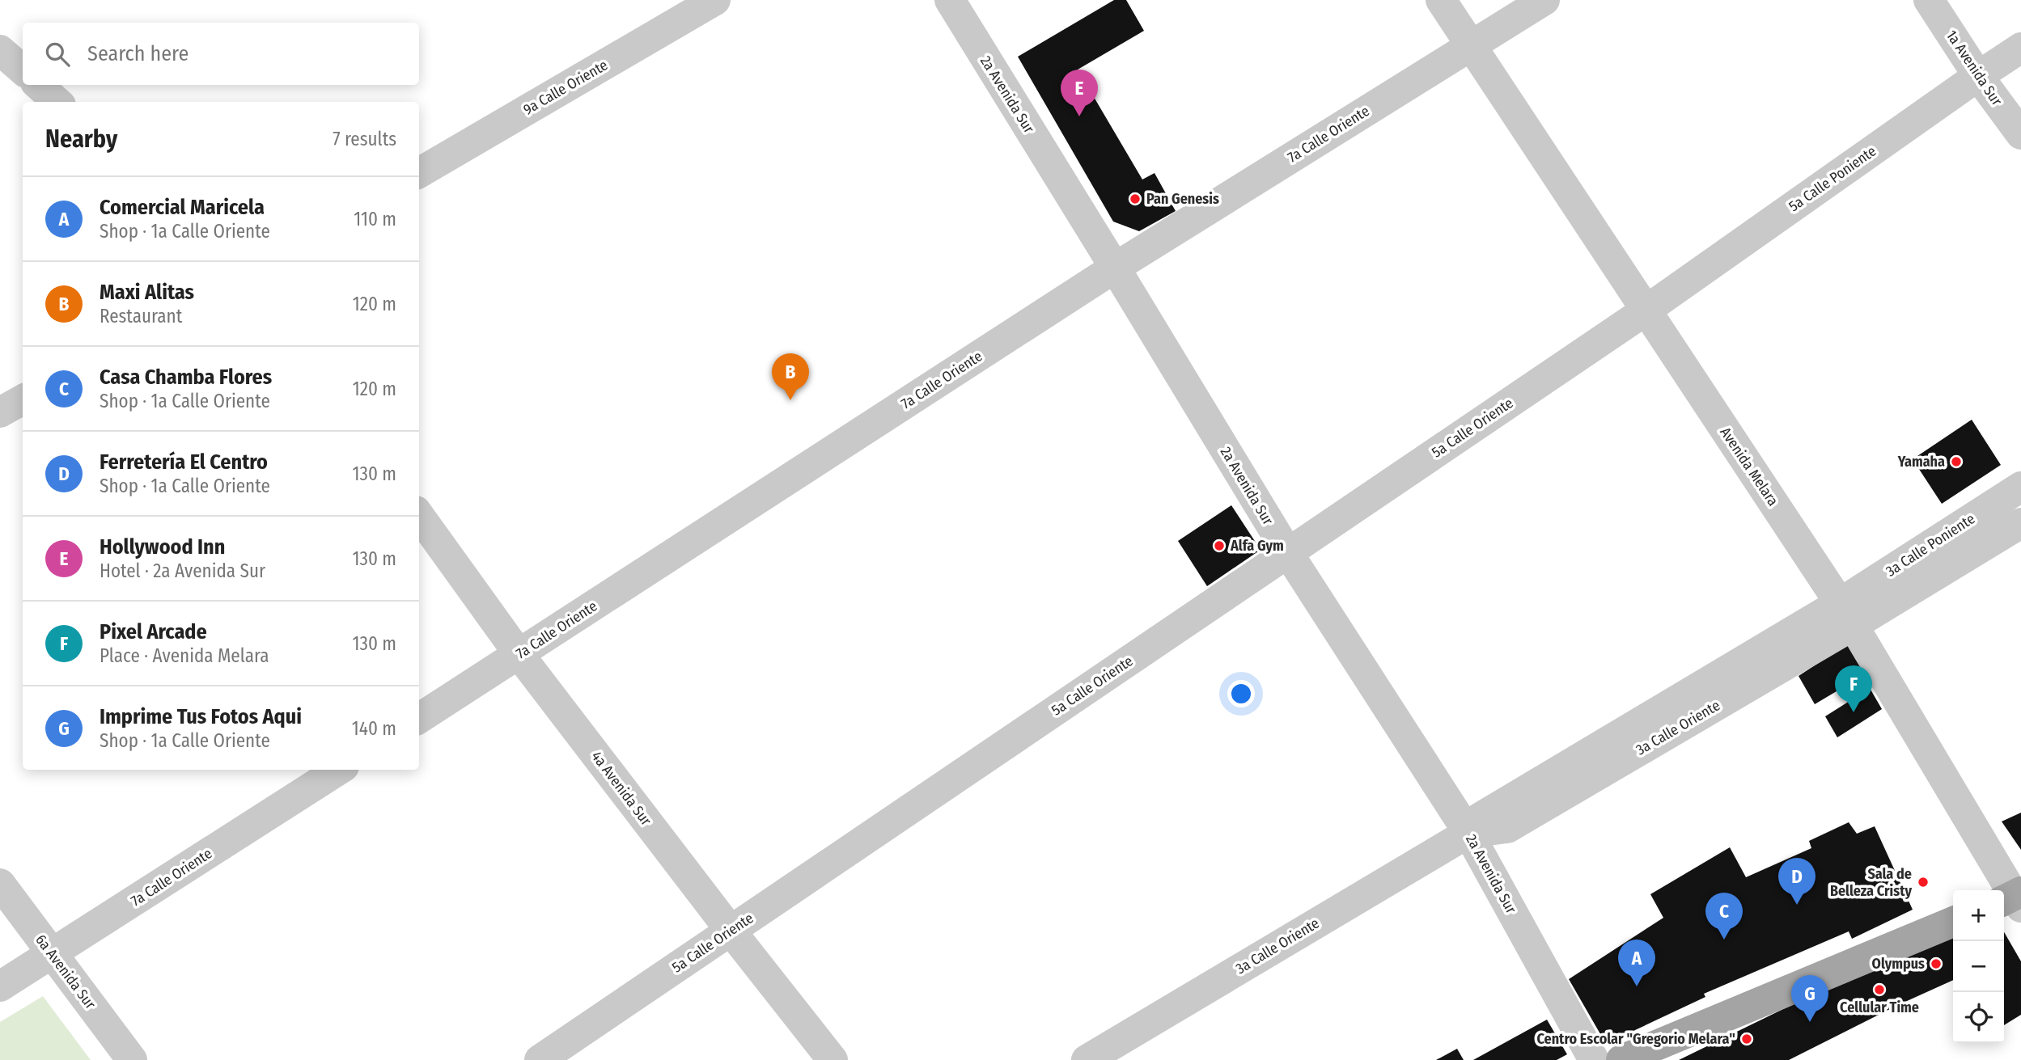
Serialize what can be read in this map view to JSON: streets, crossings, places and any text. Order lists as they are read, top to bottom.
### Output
{
  "streets": {
    "street": [
      "1a Avenida Sur",
      "9a Calle Oriente",
      "2a Avenida Sur",
      "7a Calle Oriente",
      "5a Calle Poniente",
      "5a Calle Oriente",
      "Avenida Melara",
      "3a Calle Poniente",
      "3a Calle Oriente",
      "4a Avenida Sur",
      "6a Avenida Sur"
    ]
  },
  "crossings": [
    ["1a Avenida Sur", "5a Calle Poniente"],
    ["2a Avenida Sur", "7a Calle Oriente"],
    ["2a Avenida Sur", "5a Calle Oriente"],
    ["2a Avenida Sur", "3a Calle Oriente"],
    ["7a Calle Oriente", "Avenida Melara"],
    ["7a Calle Oriente", "4a Avenida Sur"],
    ["7a Calle Oriente", "6a Avenida Sur"],
    ["5a Calle Poniente", "5a Calle Oriente"],
    ["5a Calle Poniente", "Avenida Melara"],
    ["5a Calle Oriente", "Avenida Melara"],
    ["5a Calle Oriente", "4a Avenida Sur"],
    ["Avenida Melara", "3a Calle Poniente"],
    ["Avenida Melara", "3a Calle Oriente"],
    ["3a Calle Poniente", "3a Calle Oriente"]
  ],
  "places": [
    "Pan Genesis",
    "Yamaha",
    "Alfa Gym",
    "Sala de Belleza Cristy",
    "Olympus",
    "Cellular Time",
    "Centro Escolar \"Gregorio Melara\""
  ],
  "page": {
    "search": "Search here",
    "pins": [
      "E",
      "B",
      "F",
      "D",
      "C",
      "A",
      "G"
    ],
    "heading": ["Nearby", "7 results"],
    "list": [
      {
        "mark": "A",
        "name": "Comercial Maricela",
        "note": "Shop · 1a Calle Oriente",
        "value": "110 m"
      },
      {
        "mark": "B",
        "name": "Maxi Alitas",
        "note": "Restaurant",
        "value": "120 m"
      },
      {
        "mark": "C",
        "name": "Casa Chamba Flores",
        "note": "Shop · 1a Calle Oriente",
        "value": "120 m"
      },
      {
        "mark": "D",
        "name": "Ferretería El Centro",
        "note": "Shop · 1a Calle Oriente",
        "value": "130 m"
      },
      {
        "mark": "E",
        "name": "Hollywood Inn",
        "note": "Hotel · 2a Avenida Sur",
        "value": "130 m"
      },
      {
        "mark": "F",
        "name": "Pixel Arcade",
        "note": "Place · Avenida Melara",
        "value": "130 m"
      },
      {
        "mark": "G",
        "name": "Imprime Tus Fotos Aqui",
        "note": "Shop · 1a Calle Oriente",
        "value": "140 m"
      }
    ],
    "map_buttons": ["+", "−"]
  }
}
